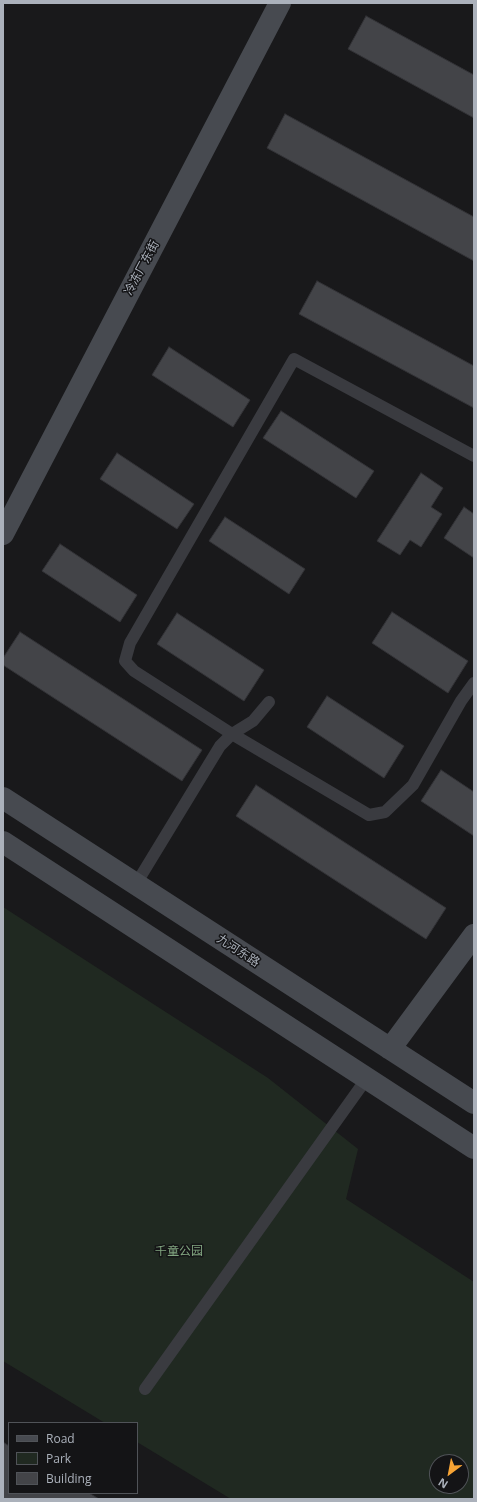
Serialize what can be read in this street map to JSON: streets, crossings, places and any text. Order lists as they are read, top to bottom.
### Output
{
  "streets": {
    "main road": ["冷冻厂东街", "九河东路"]
  },
  "parks": ["千童公园"],
  "legend": ["Road", "Park", "Building"],
  "north": "bottom left"
}
